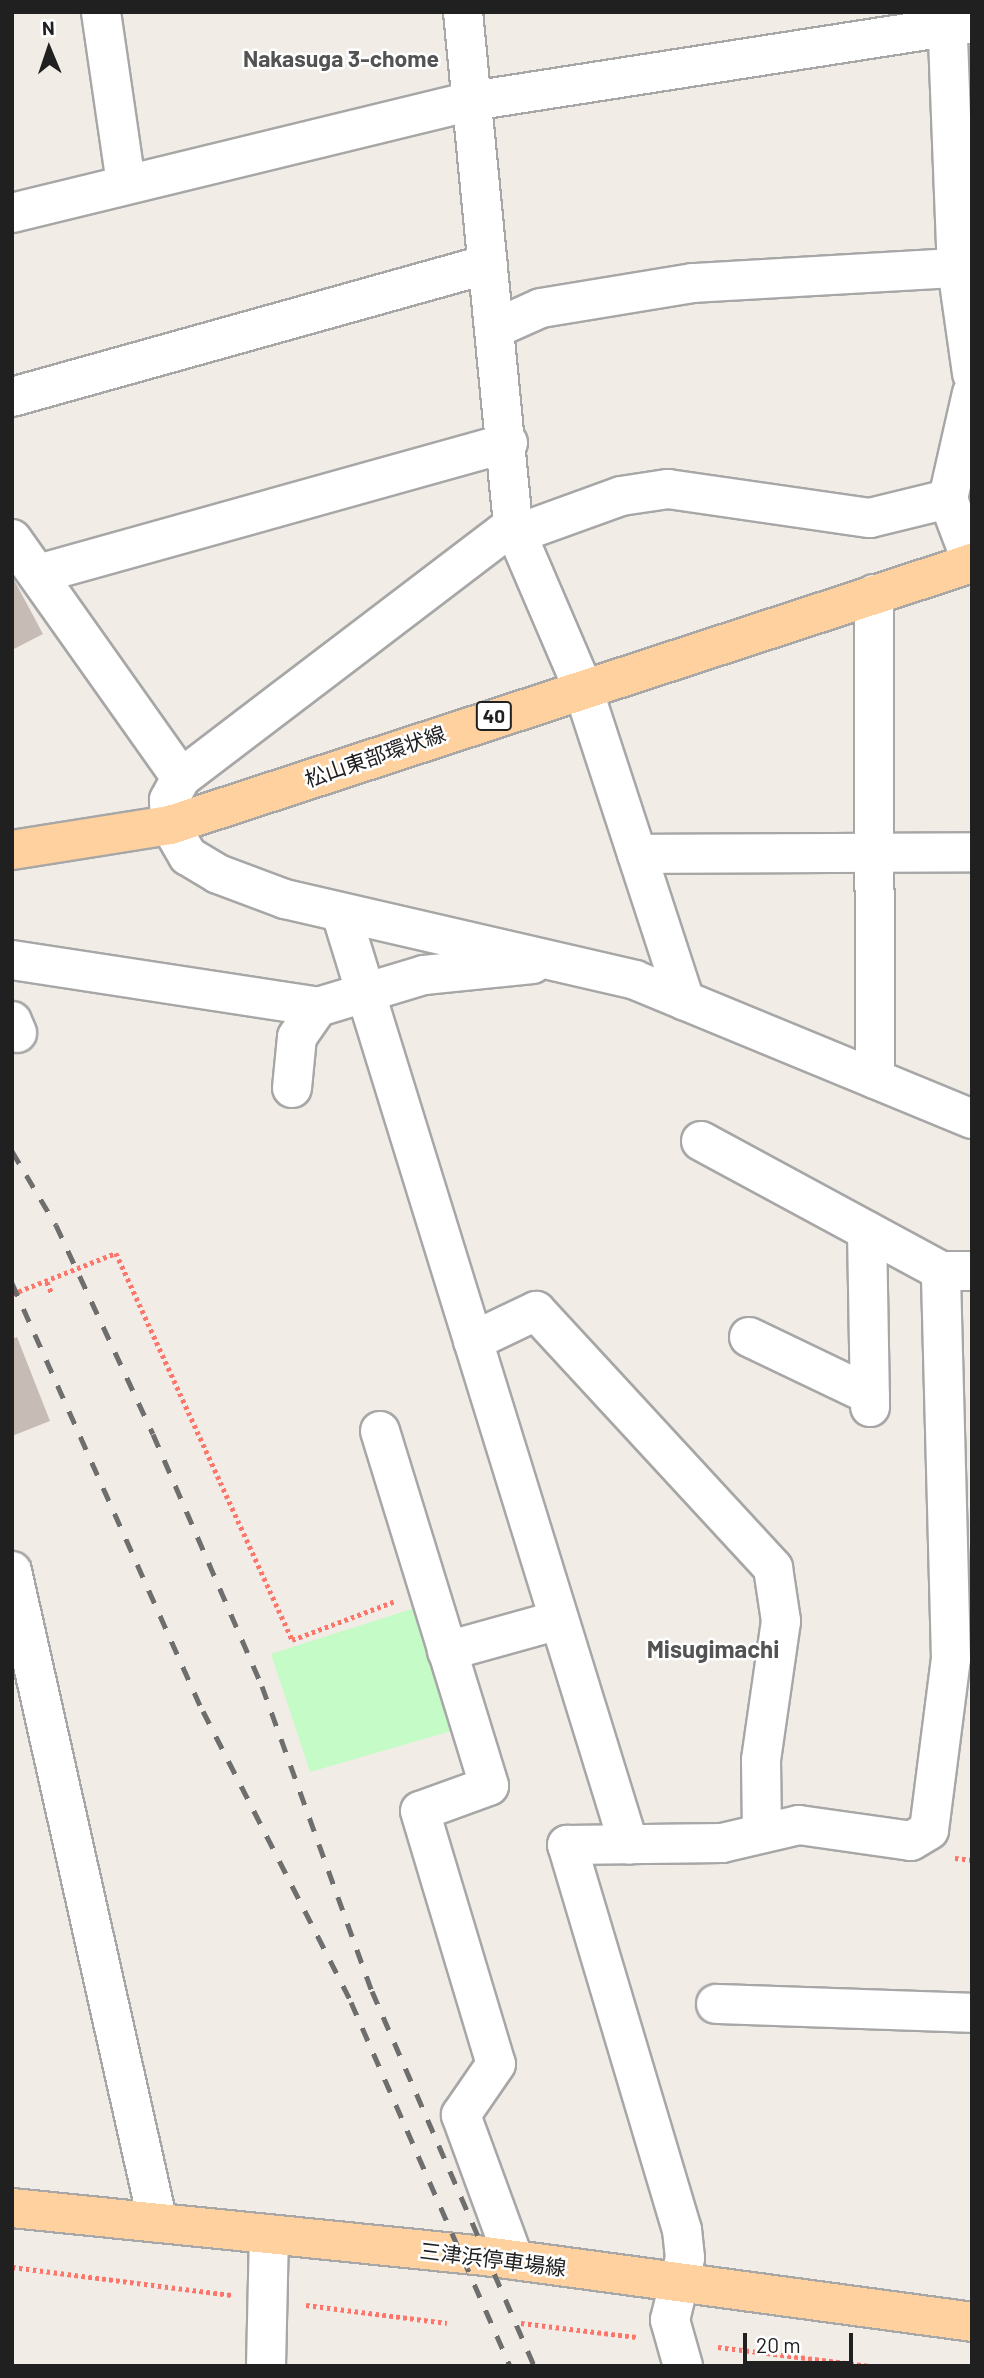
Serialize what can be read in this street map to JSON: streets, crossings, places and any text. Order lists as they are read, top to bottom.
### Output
{
  "streets": {
    "main road": ["40", "松山東部環状線", "三津浜停車場線"]
  },
  "districts": ["Nakasuga 3-chome", "Misugimachi"],
  "scale_bar": "20 m",
  "north": "top"
}
